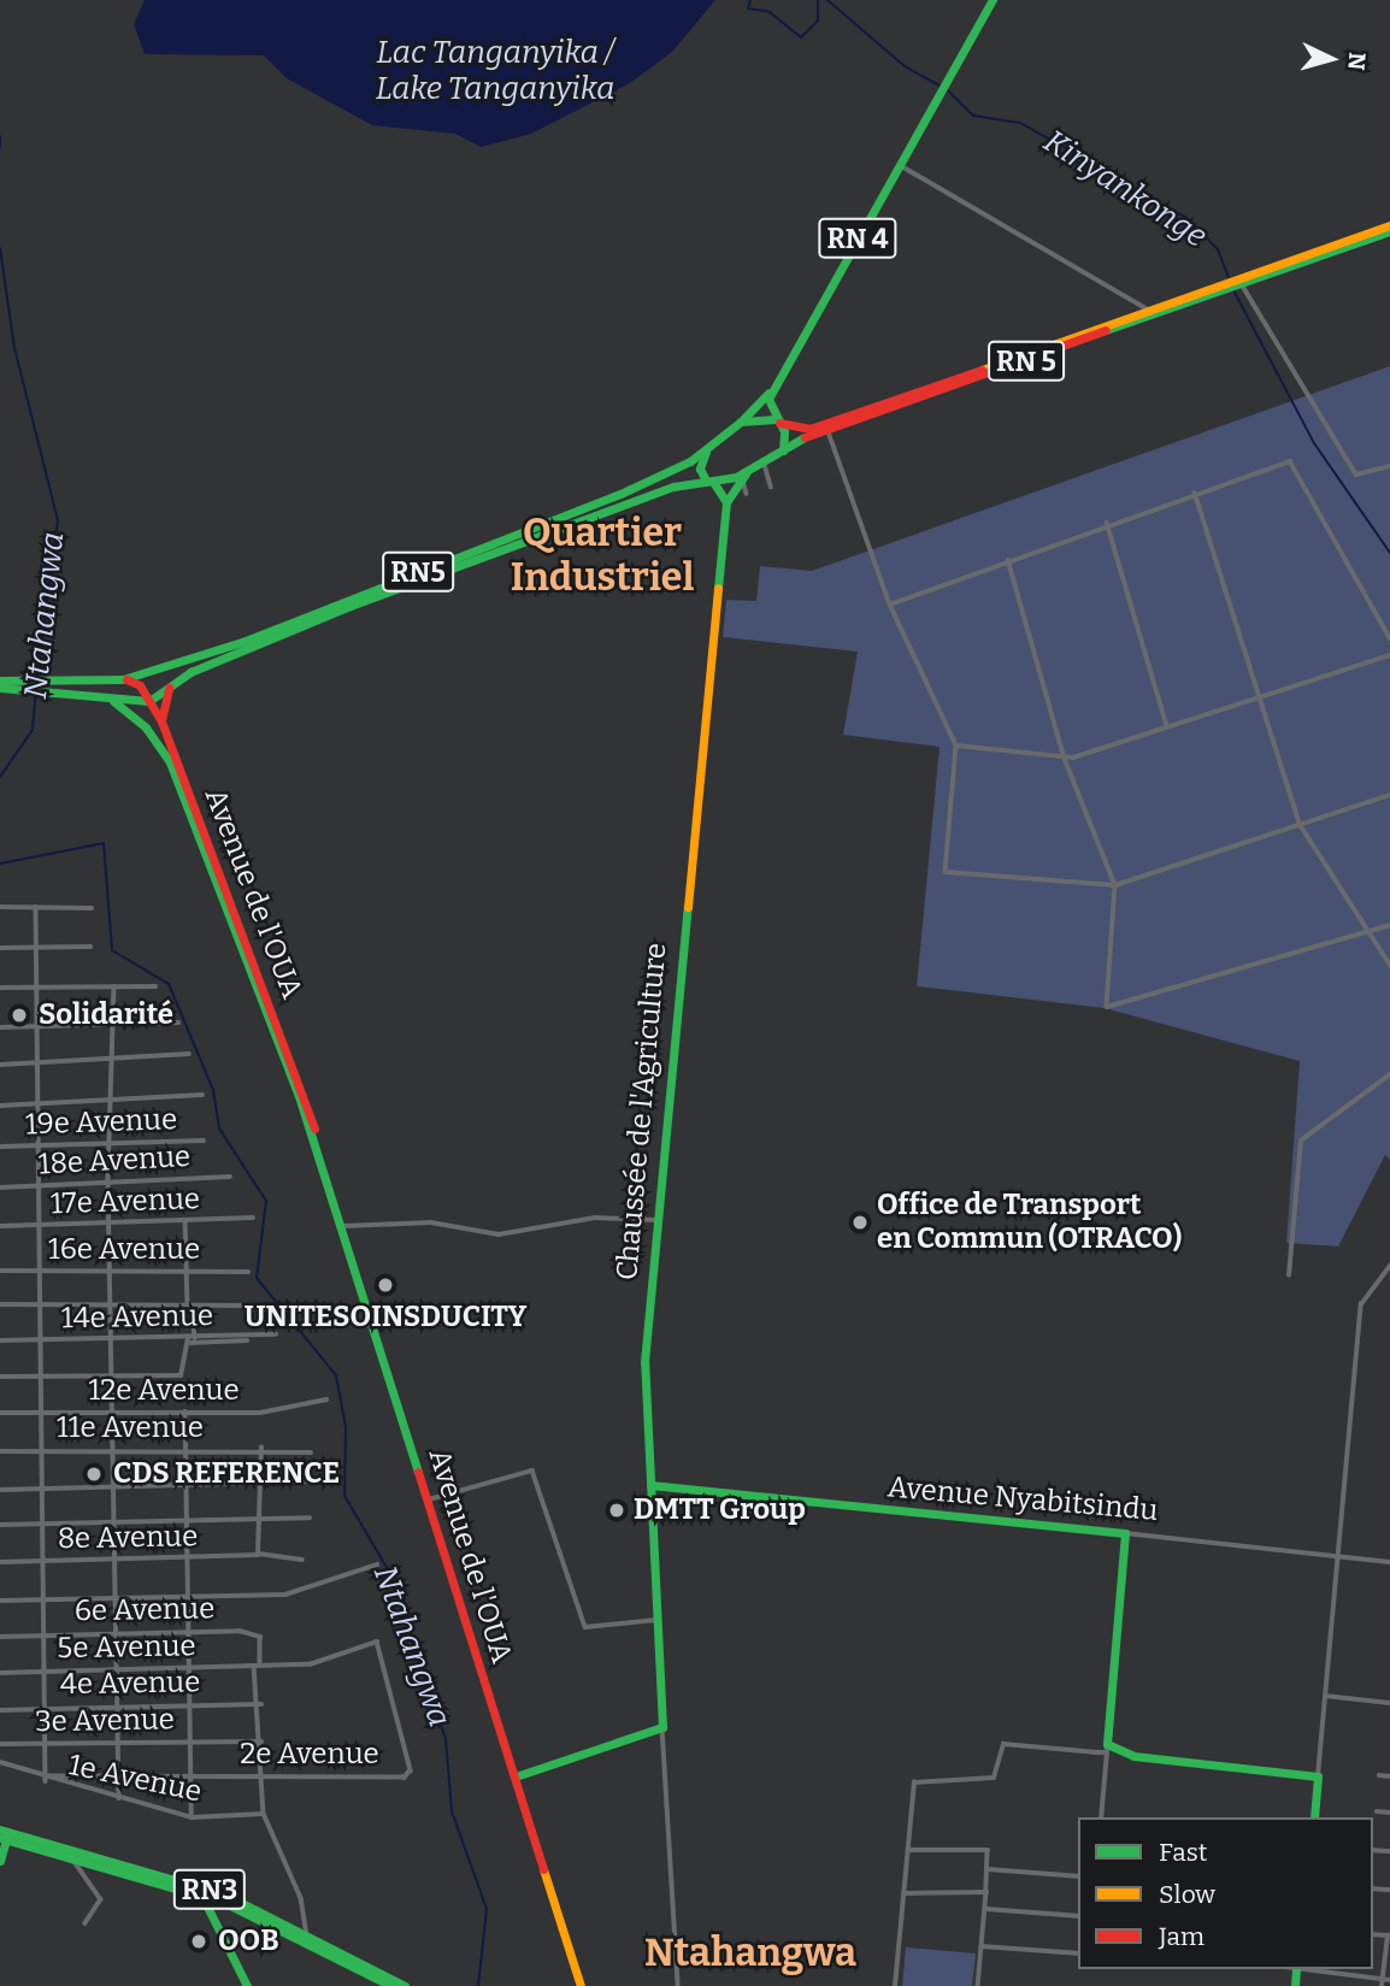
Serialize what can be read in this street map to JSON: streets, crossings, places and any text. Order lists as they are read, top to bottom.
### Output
{
  "streets": {
    "main road": [
      "RN 4",
      "RN 5",
      "RN5",
      "Avenue de l'OUA",
      "Chaussée de l'Agriculture",
      "Avenue Nyabitsindu",
      "RN3"
    ],
    "street": [
      "19e Avenue",
      "18e Avenue",
      "17e Avenue",
      "16e Avenue",
      "14e Avenue",
      "12e Avenue",
      "11e Avenue",
      "8e Avenue",
      "6e Avenue",
      "5e Avenue",
      "4e Avenue",
      "3e Avenue",
      "2e Avenue",
      "1e Avenue"
    ]
  },
  "crossings": [
    ["RN 4", "RN5"],
    ["RN 5", "RN5"],
    ["RN5", "Avenue de l'OUA"],
    ["Chaussée de l'Agriculture", "Avenue Nyabitsindu"],
    ["6e Avenue", "5e Avenue"],
    ["6e Avenue", "2e Avenue"],
    ["5e Avenue", "2e Avenue"],
    ["2e Avenue", "1e Avenue"]
  ],
  "districts": ["Quartier Industriel", "Ntahangwa"],
  "water": ["Lac Tanganyika / Lake Tanganyika", "Kinyankonge", "Ntahangwa"],
  "places": [
    "Solidarité",
    "Office de Transport en Commun (OTRACO)",
    "UNITESOINSDUCITY",
    "CDS REFERENCE",
    "DMTT Group",
    "OOB"
  ],
  "legend": ["Fast", "Slow", "Jam"],
  "north": "right"
}
